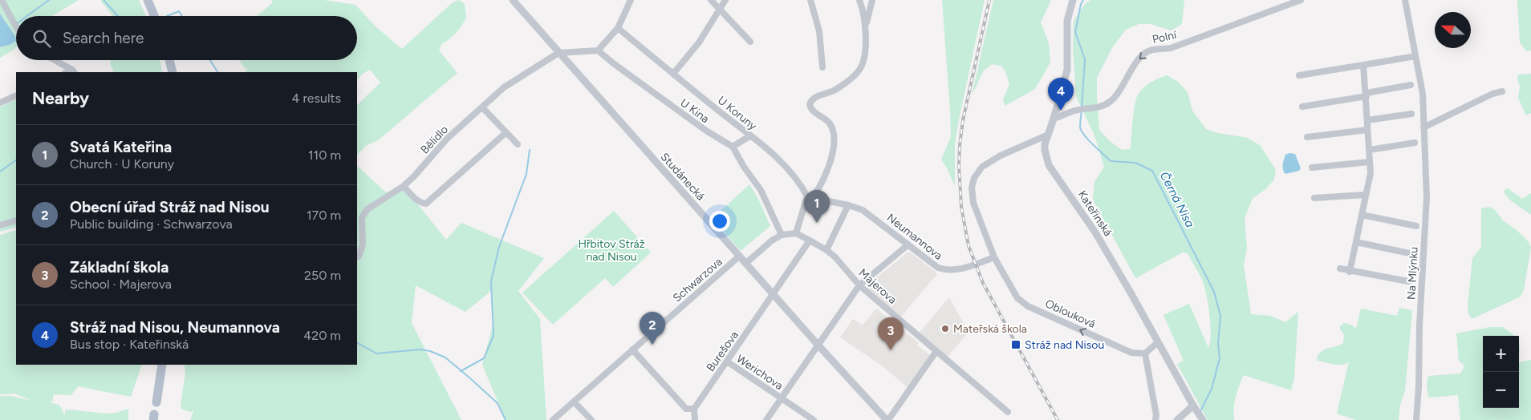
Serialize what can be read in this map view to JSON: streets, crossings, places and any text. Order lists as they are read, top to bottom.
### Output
{
  "streets": {
    "street": [
      "Polní",
      "U Kina",
      "U Koruny",
      "Bělidlo",
      "Studánecká",
      "Kateřinská",
      "Neumannova",
      "Na Mlýnku",
      "Schwarzova",
      "Majerova",
      "Oblouková",
      "Burešova",
      "Werichova"
    ]
  },
  "crossings": [
    ["Polní", "Kateřinská"],
    ["U Koruny", "Neumannova"],
    ["Bělidlo", "Studánecká"],
    ["Studánecká", "Schwarzova"],
    ["Studánecká", "Burešova"],
    ["Studánecká", "Werichova"],
    ["Neumannova", "Oblouková"],
    ["Neumannova", "Werichova"],
    ["Majerova", "Burešova"],
    ["Majerova", "Werichova"],
    ["Burešova", "Werichova"]
  ],
  "one_way": ["Polní", "Oblouková"],
  "water": ["Černá Nisa"],
  "parks": ["Hřbitov Stráž nad Nisou"],
  "places": {
    "other": ["Mateřská škola"],
    "transit": ["Stráž nad Nisou"]
  },
  "north": "left",
  "page": {
    "search": "Search here",
    "heading": ["Nearby", "4 results"],
    "pins": [
      "4",
      "1",
      "2",
      "3"
    ],
    "list": [
      {
        "mark": "1",
        "name": "Svatá Kateřina",
        "note": "Church · U Koruny",
        "value": "110 m"
      },
      {
        "mark": "2",
        "name": "Obecní úřad Stráž nad Nisou",
        "note": "Public building · Schwarzova",
        "value": "170 m"
      },
      {
        "mark": "3",
        "name": "Základní škola",
        "note": "School · Majerova",
        "value": "250 m"
      },
      {
        "mark": "4",
        "name": "Stráž nad Nisou, Neumannova",
        "note": "Bus stop · Kateřinská",
        "value": "420 m"
      }
    ],
    "map_buttons": ["+", "−"]
  }
}
